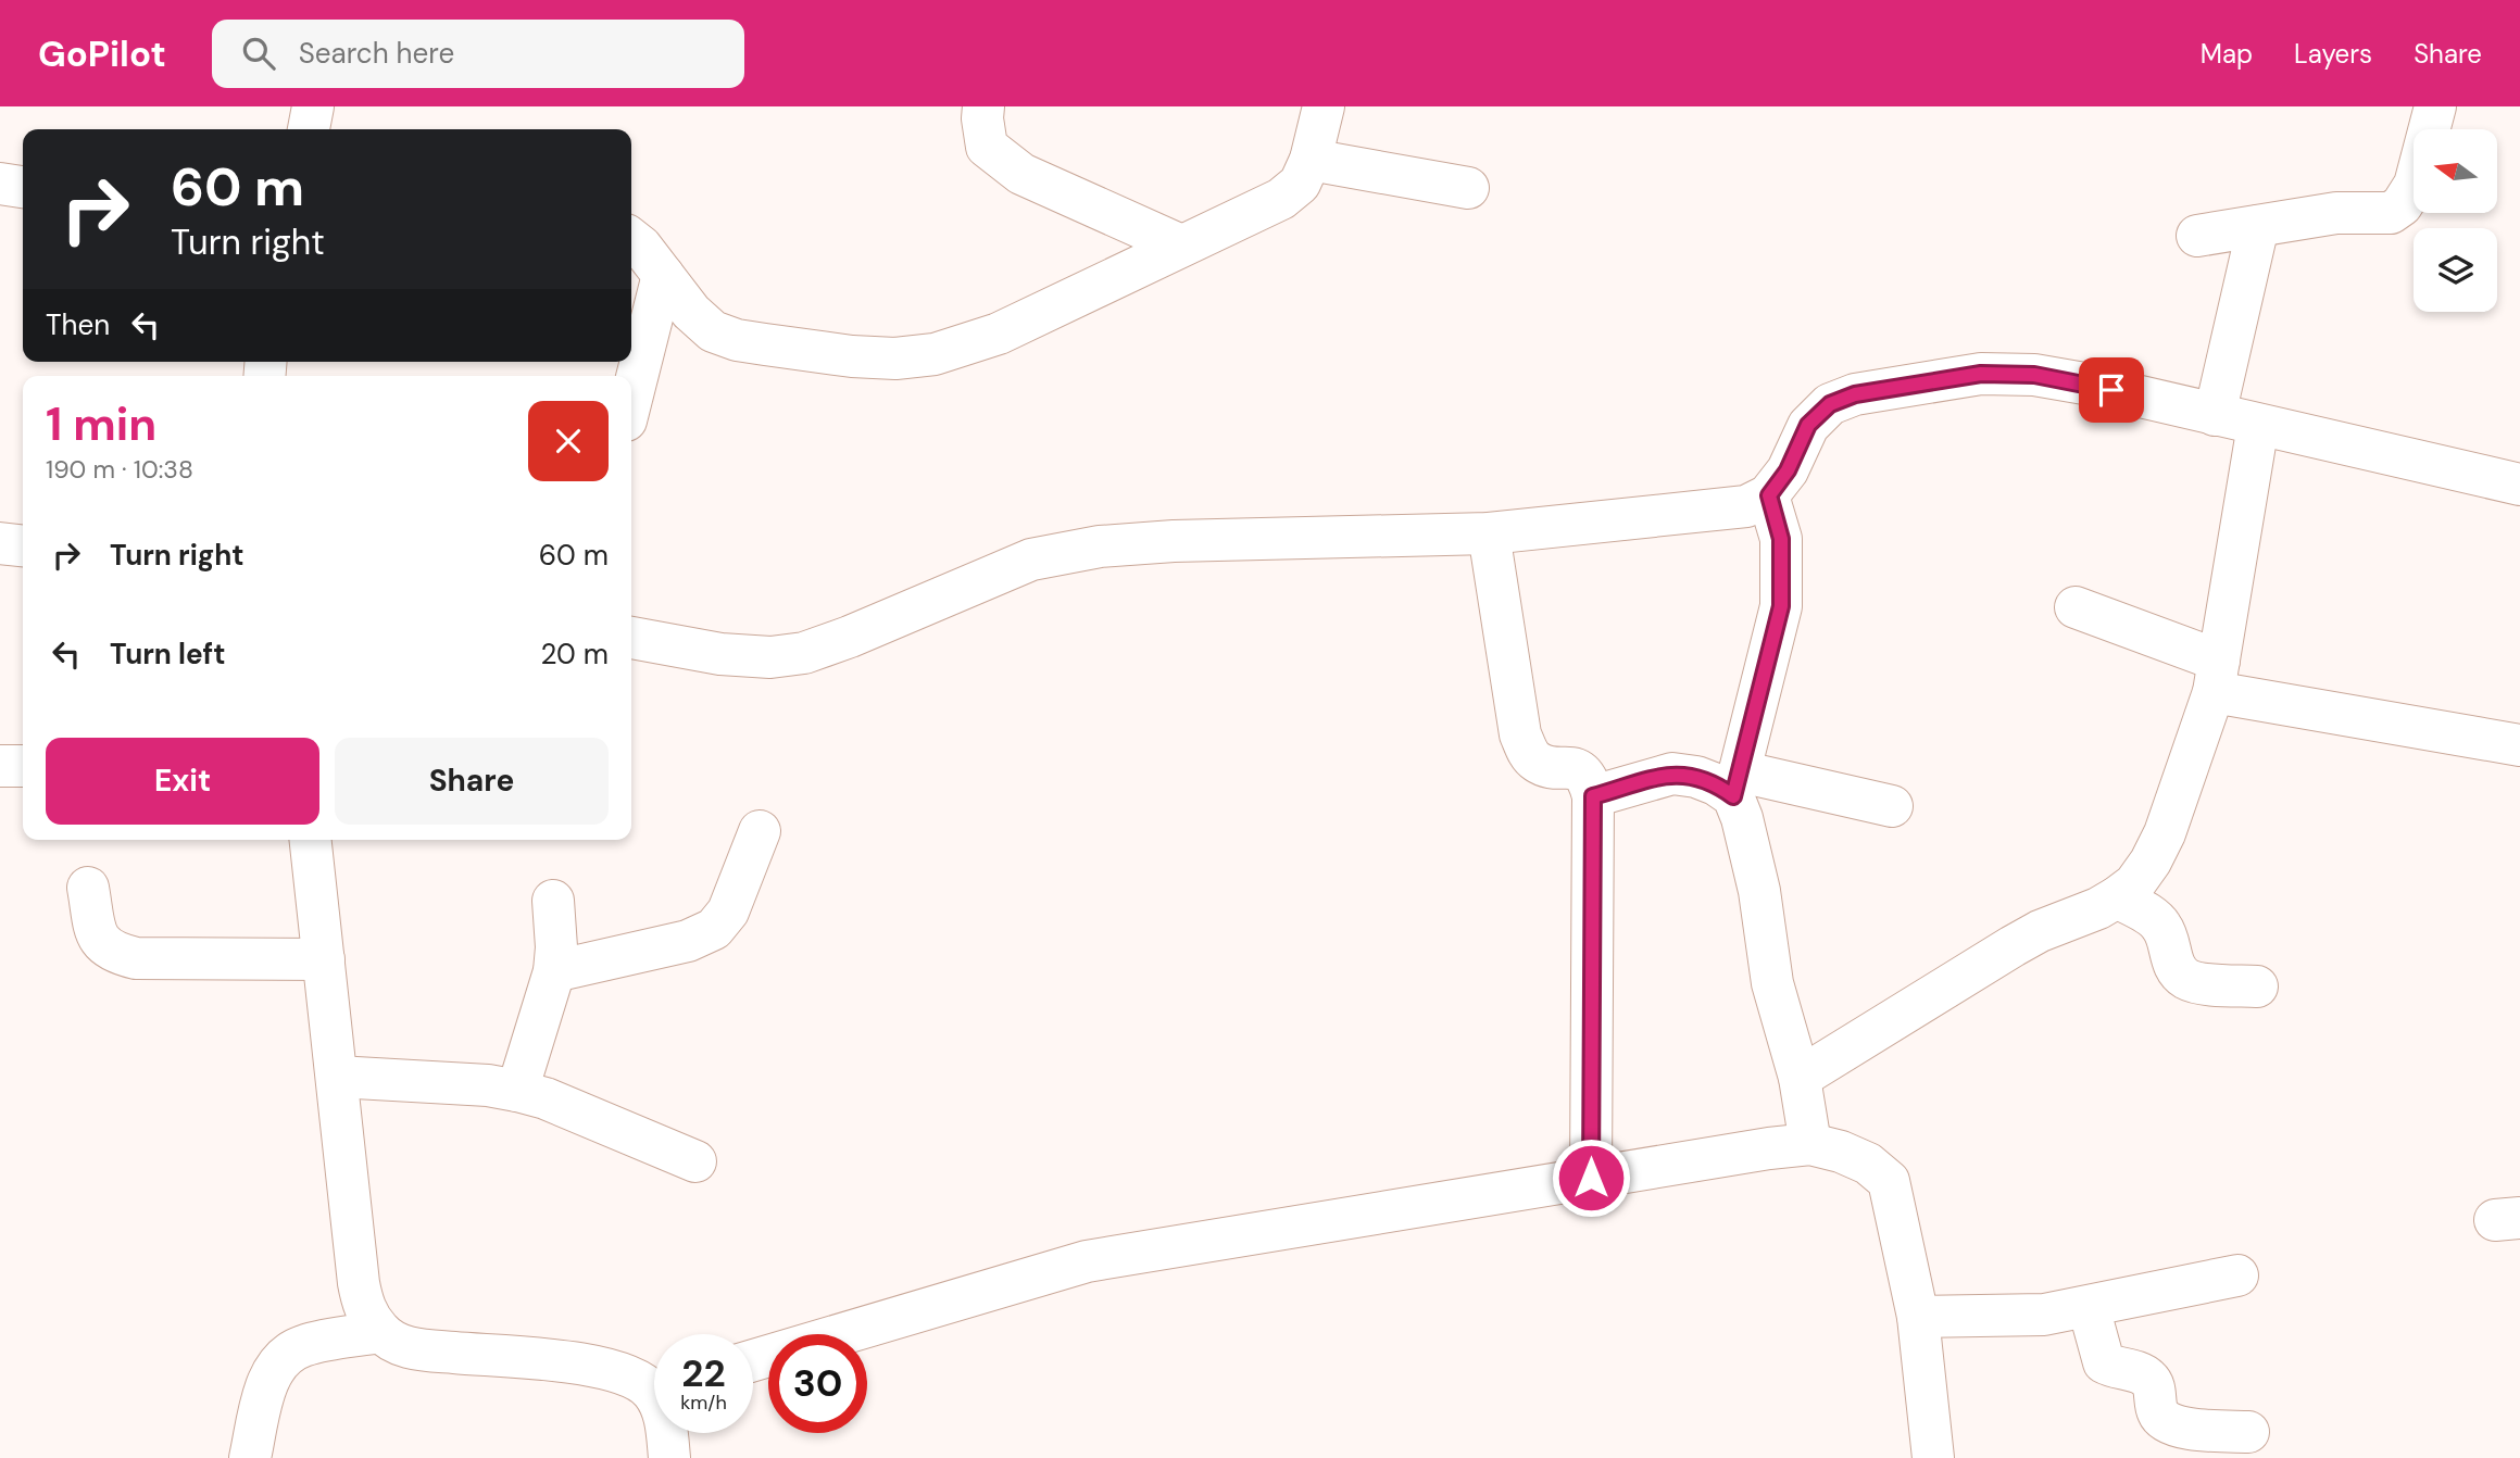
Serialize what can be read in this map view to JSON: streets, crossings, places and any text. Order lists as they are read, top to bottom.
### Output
{
  "north": "left",
  "page": {
    "header": "GoPilot",
    "search": "Search here",
    "nav": ["Map", "Layers", "Share"],
    "turn": ["60 m", "Turn right"],
    "then": "Then",
    "heading": ["1 min", "190 m · 10:38"],
    "list": [
      {
        "name": "Turn right",
        "value": "60 m"
      },
      {
        "name": "Turn left",
        "value": "20 m"
      }
    ],
    "buttons": ["Exit", "Share"],
    "speed": "22 km/h",
    "limit": "30"
  }
}
